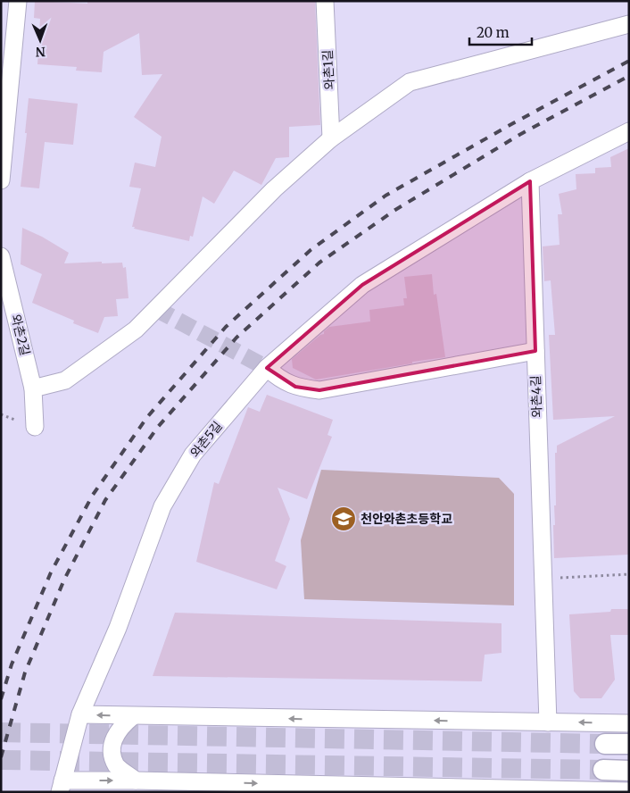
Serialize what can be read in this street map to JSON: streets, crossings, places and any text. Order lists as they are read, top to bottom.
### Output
{
  "streets": {
    "street": [
      "와촌1길",
      "와촌2길",
      "와촌4길",
      "와촌5길"
    ]
  },
  "crossings": [
    ["와촌4길", "와촌5길"]
  ],
  "places": {
    "school or university": ["천안와촌초등학교"]
  },
  "scale_bar": "20 m",
  "north": "bottom"
}
